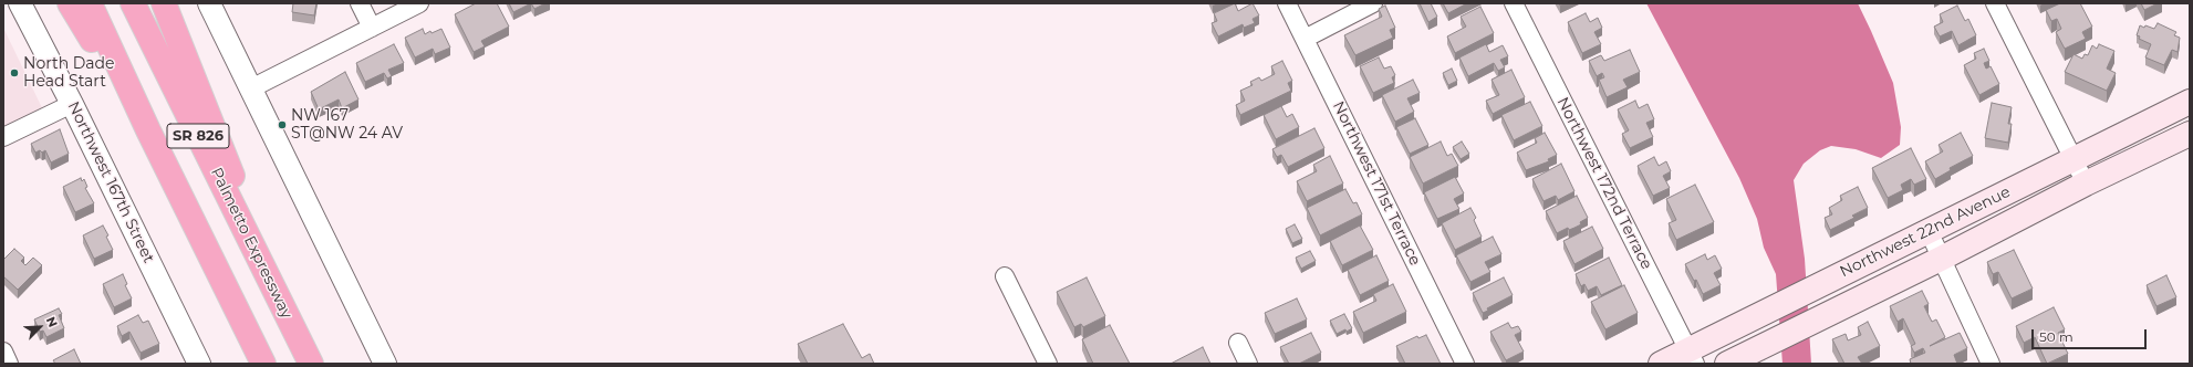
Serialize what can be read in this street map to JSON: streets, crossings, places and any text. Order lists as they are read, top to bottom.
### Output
{
  "streets": {
    "highway": ["SR 826", "Palmetto Expressway"],
    "main road": ["Northwest 22nd Avenue"],
    "street": ["Northwest 167th Street", "Northwest 171st Terrace", "Northwest 172nd Terrace"]
  },
  "crossings": [
    ["Northwest 172nd Terrace", "Northwest 22nd Avenue"]
  ],
  "places": ["North Dade Head Start", "NW 167 ST@NW 24 AV"],
  "scale_bar": "50 m",
  "north": "top right"
}
